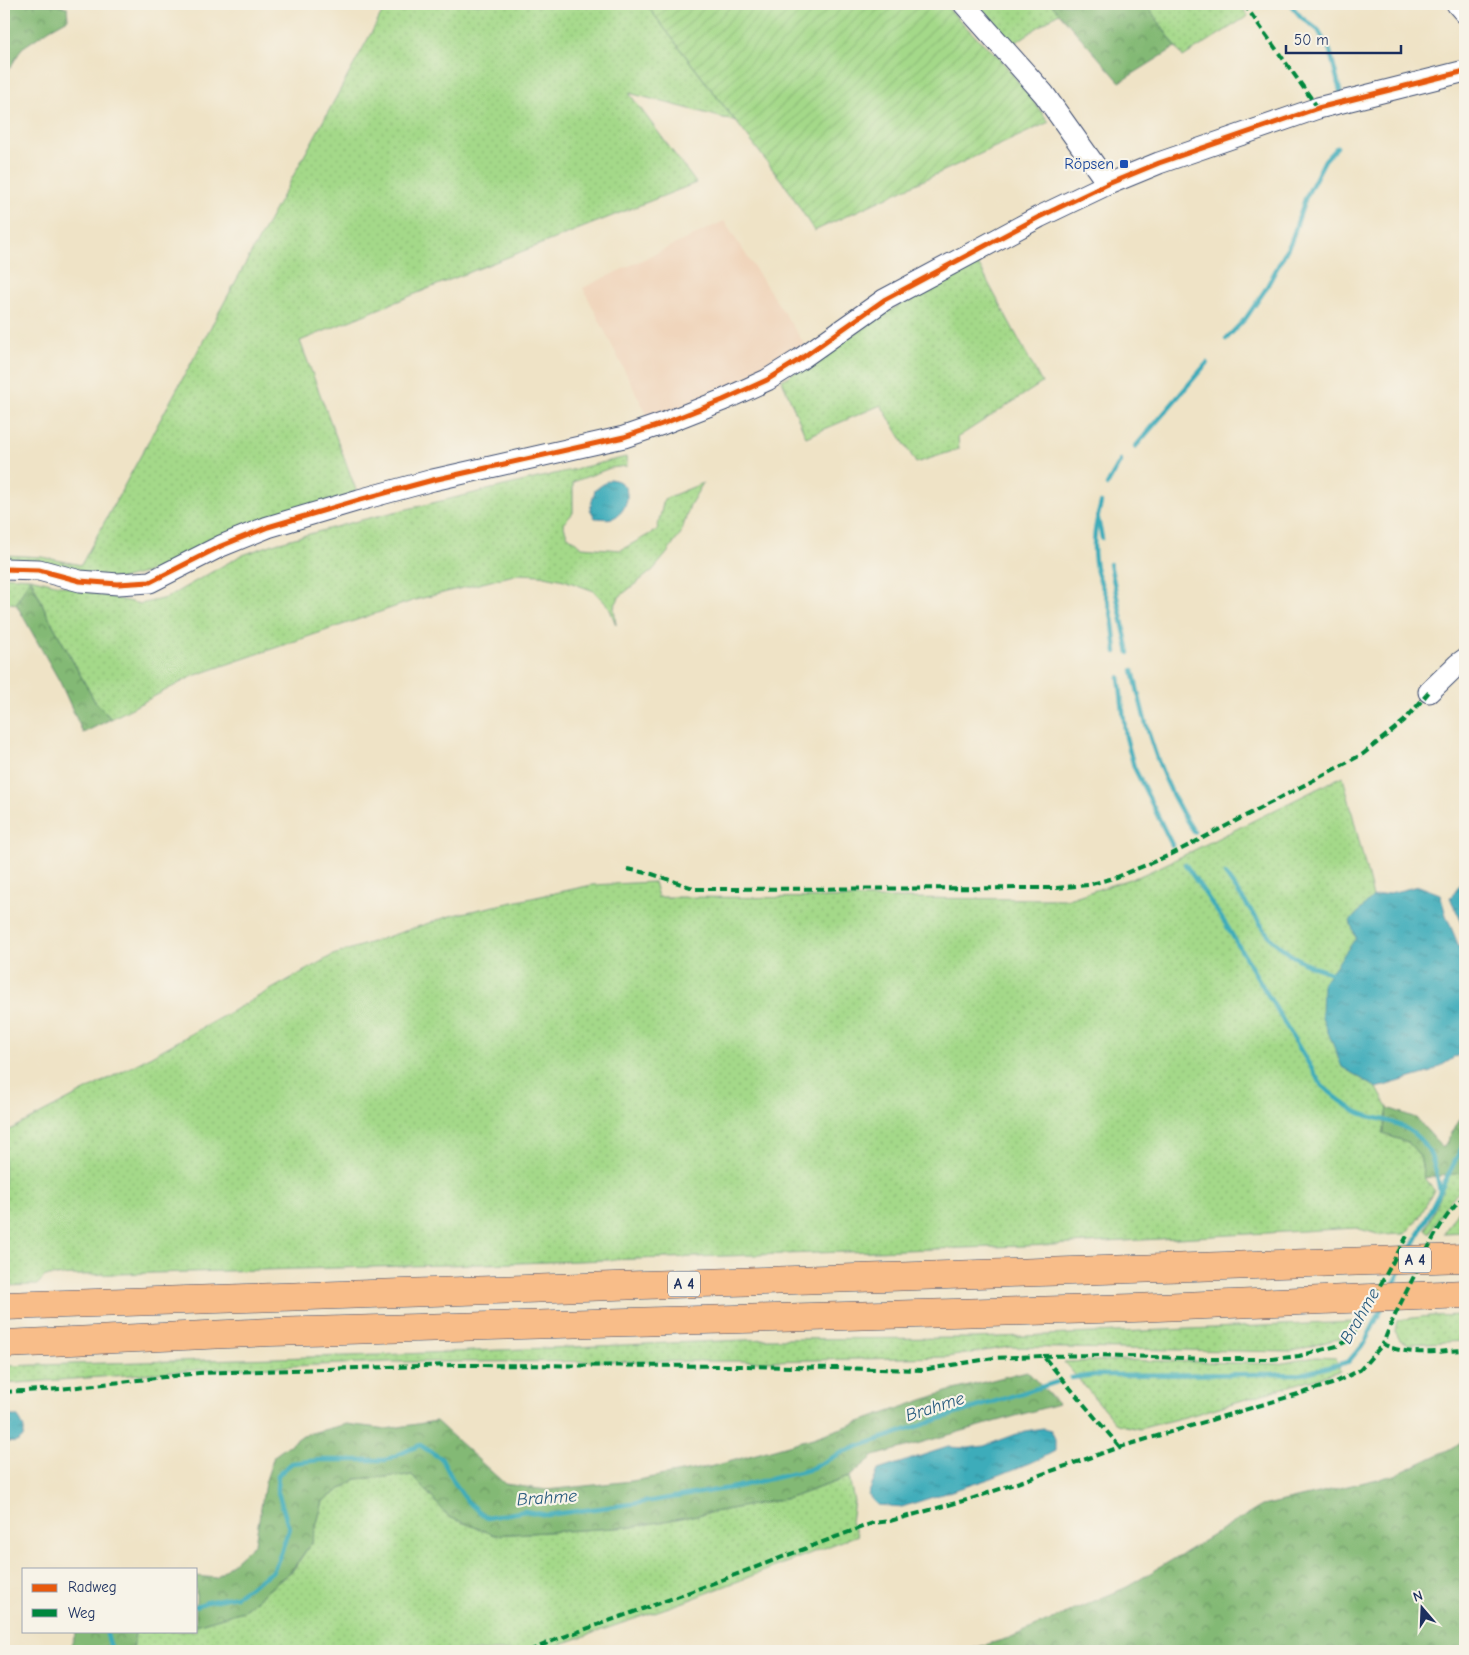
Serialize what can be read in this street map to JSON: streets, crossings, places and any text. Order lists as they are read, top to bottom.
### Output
{
  "streets": {
    "highway": ["A 4"]
  },
  "water": ["Brahme"],
  "places": {
    "transit": ["Röpsen"]
  },
  "legend": ["Radweg", "Weg"],
  "scale_bar": "50 m",
  "north": "top"
}
